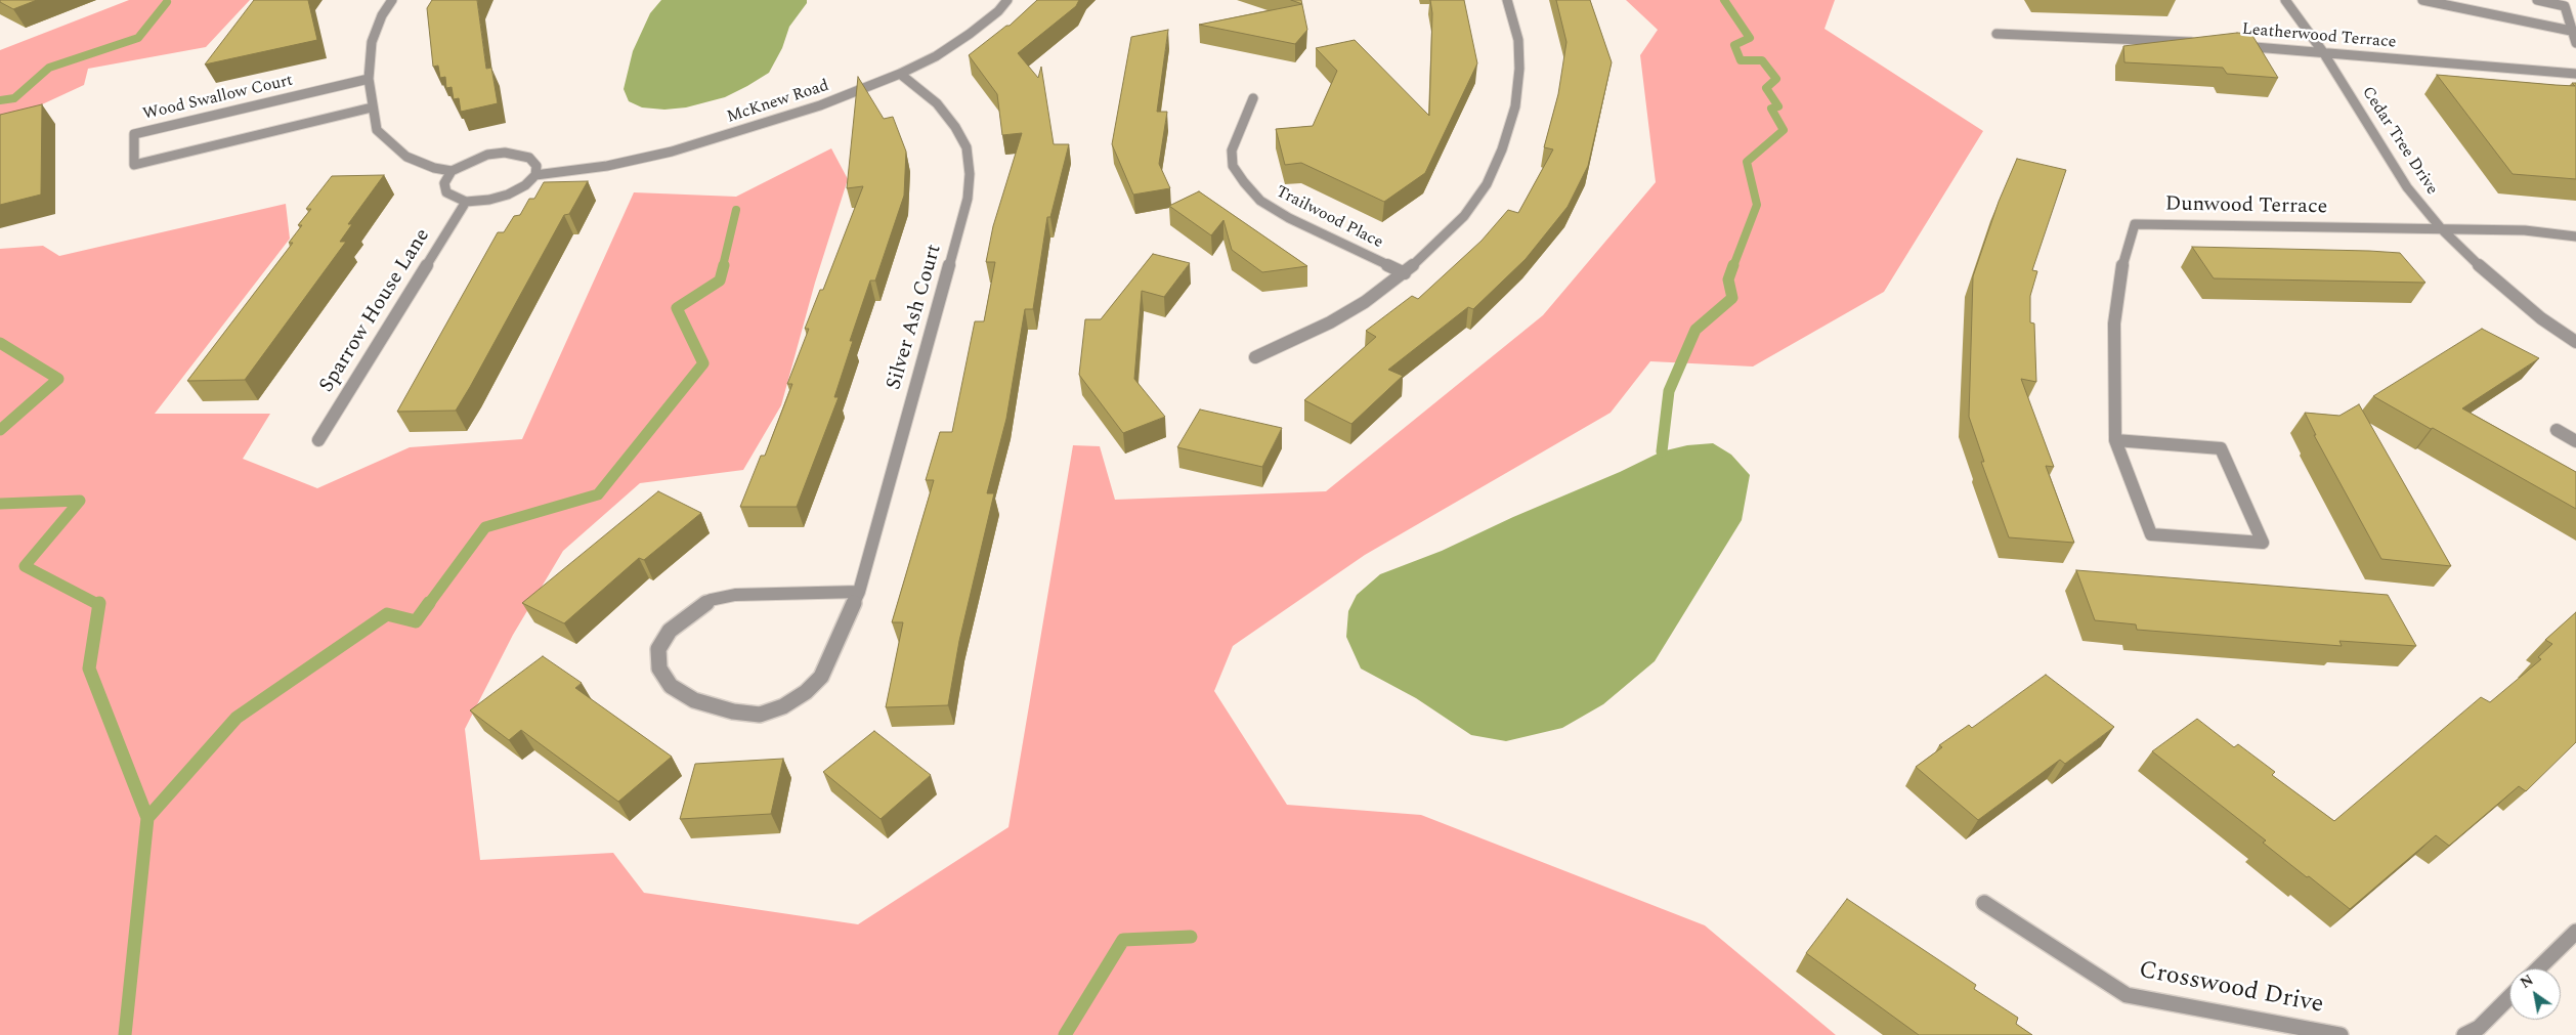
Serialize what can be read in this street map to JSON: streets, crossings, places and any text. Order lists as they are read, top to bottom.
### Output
{
  "streets": {
    "street": [
      "Leatherwood Terrace",
      "Wood Swallow Court",
      "McKnew Road",
      "Cedar Tree Drive",
      "Dunwood Terrace",
      "Trailwood Place",
      "Sparrow House Lane",
      "Silver Ash Court",
      "Crosswood Drive"
    ]
  },
  "crossings": [
    ["Leatherwood Terrace", "Cedar Tree Drive"],
    ["McKnew Road", "Silver Ash Court"],
    ["Cedar Tree Drive", "Dunwood Terrace"]
  ],
  "north": "top left"
}
